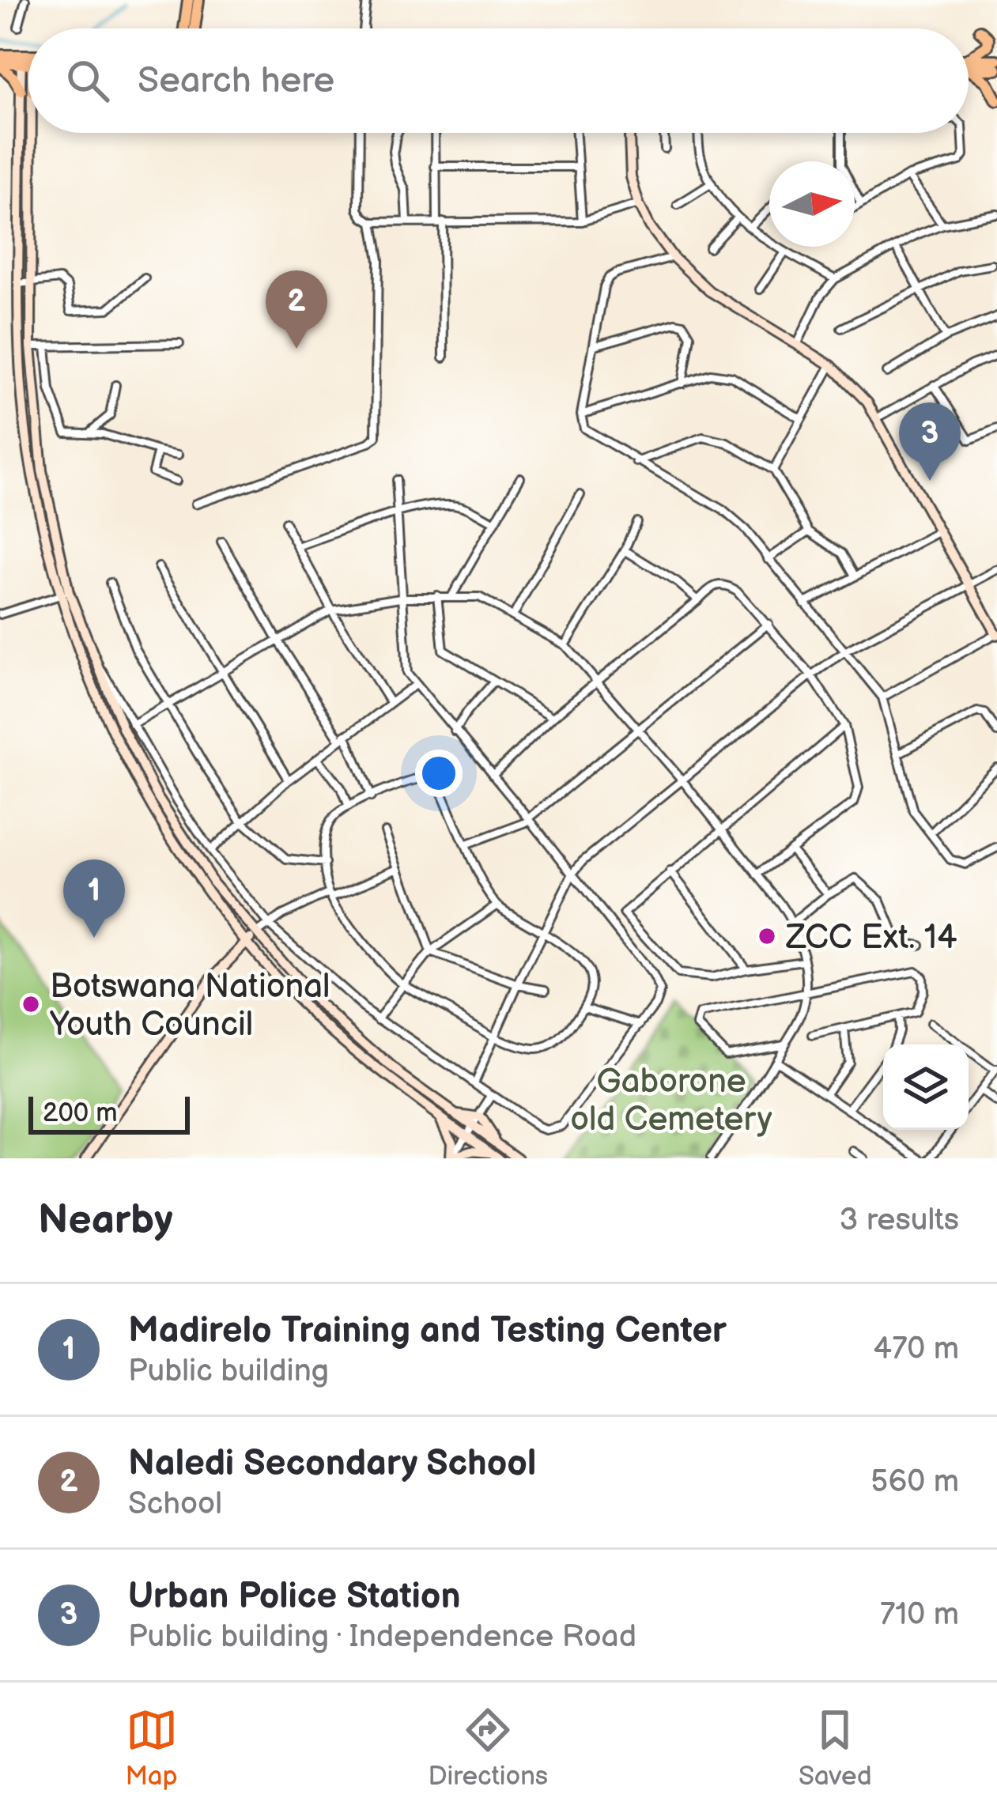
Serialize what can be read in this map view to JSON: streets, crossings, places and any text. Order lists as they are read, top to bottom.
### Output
{
  "parks": ["Gaborone old Cemetery"],
  "places": ["ZCC Ext. 14", "Botswana National Youth Council"],
  "scale_bar": "200 m",
  "north": "right",
  "page": {
    "search": "Search here",
    "pins": ["2", "3", "1"],
    "scale": "200 m",
    "heading": ["Nearby", "3 results"],
    "list": [
      {
        "mark": "1",
        "name": "Madirelo Training and Testing Center",
        "note": "Public building",
        "value": "470 m"
      },
      {
        "mark": "2",
        "name": "Naledi Secondary School",
        "note": "School",
        "value": "560 m"
      },
      {
        "mark": "3",
        "name": "Urban Police Station",
        "note": "Public building · Independence Road",
        "value": "710 m"
      }
    ],
    "nav": ["Map", "Directions", "Saved"]
  }
}
